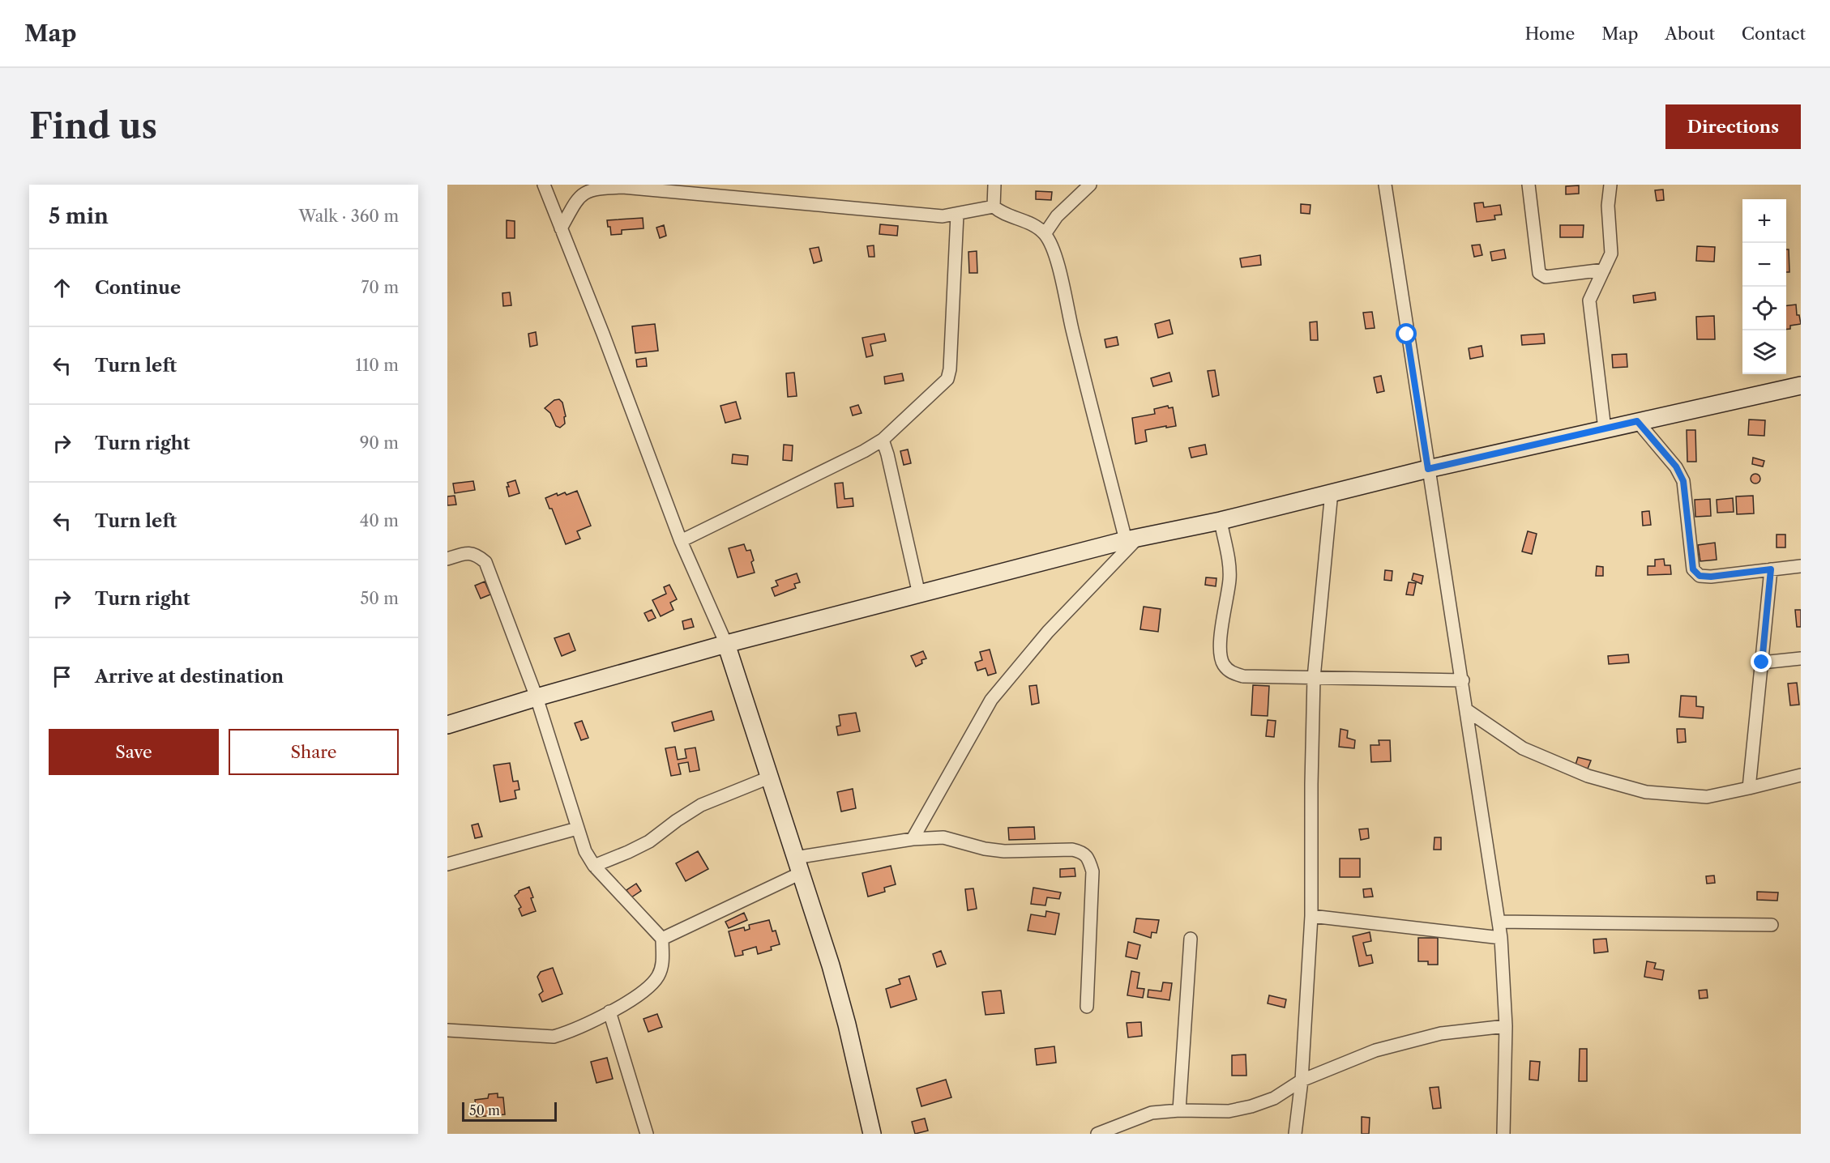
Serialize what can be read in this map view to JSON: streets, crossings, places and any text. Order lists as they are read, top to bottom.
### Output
{
  "scale_bar": "50 m",
  "page": {
    "header": "Map",
    "nav": [
      "Home",
      "Map",
      "About",
      "Contact"
    ],
    "buttons": [
      "Directions",
      ["Save", "Share"]
    ],
    "title": "Find us",
    "heading": ["5 min", "Walk · 360 m"],
    "map_buttons": ["+", "−"],
    "list": [
      ["Continue", "70 m"],
      ["Turn left", "110 m"],
      ["Turn right", "90 m"],
      ["Turn left", "40 m"],
      ["Turn right", "50 m"],
      "Arrive at destination"
    ],
    "scale": "50 m"
  }
}
